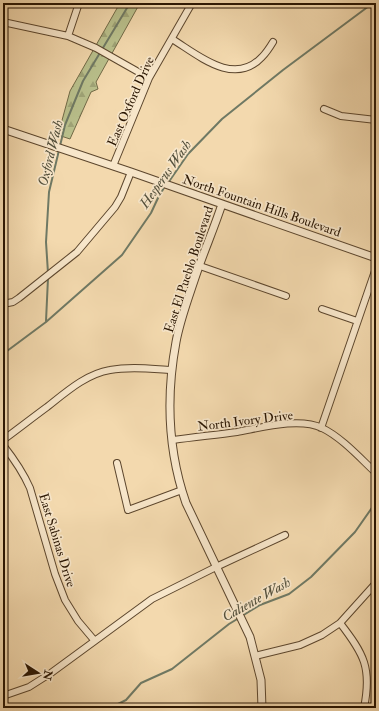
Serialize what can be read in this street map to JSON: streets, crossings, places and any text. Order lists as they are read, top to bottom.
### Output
{
  "streets": {
    "street": [
      "East Oxford Drive",
      "North Fountain Hills Boulevard",
      "East El Pueblo Boulevard",
      "North Ivory Drive",
      "East Sabinas Drive"
    ]
  },
  "crossings": [
    ["East Oxford Drive", "North Fountain Hills Boulevard"],
    ["North Fountain Hills Boulevard", "East El Pueblo Boulevard"],
    ["East El Pueblo Boulevard", "North Ivory Drive"]
  ],
  "water": ["Oxford Wash", "Hesperus Wash", "Caliente Wash"],
  "north": "right"
}
